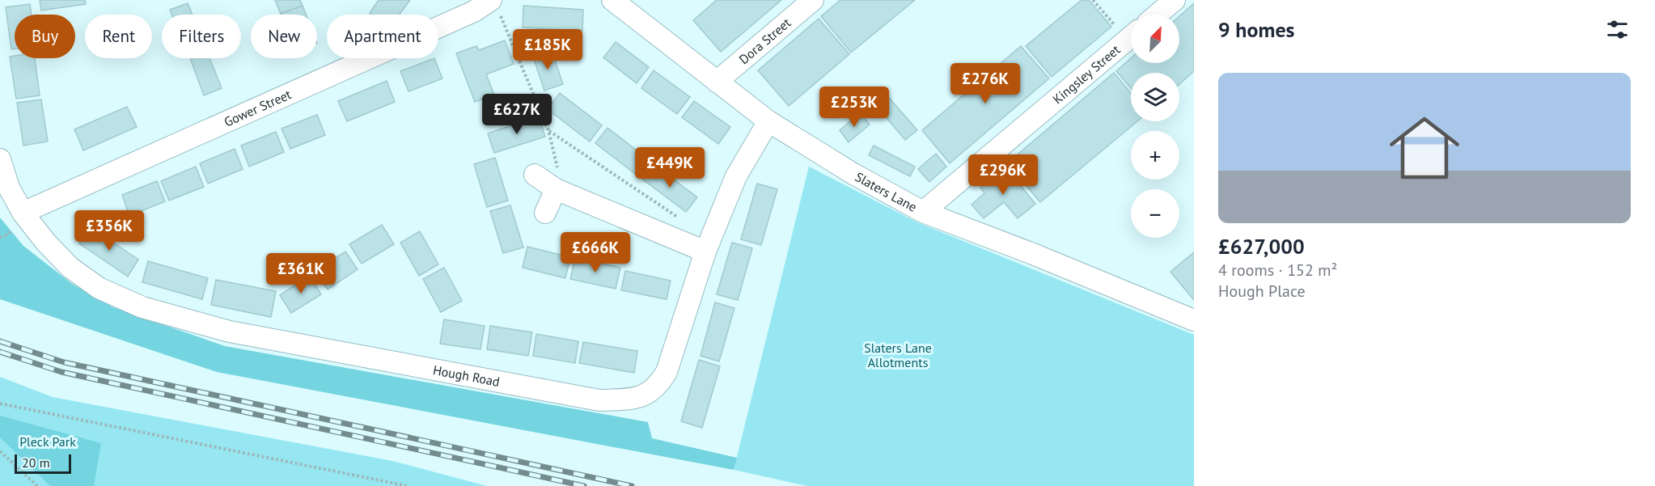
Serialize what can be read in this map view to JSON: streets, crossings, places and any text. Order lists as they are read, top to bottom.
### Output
{
  "streets": {
    "street": [
      "Dora Street",
      "Kingsley Street",
      "Gower Street",
      "Slaters Lane",
      "Hough Road"
    ]
  },
  "crossings": [
    ["Dora Street", "Slaters Lane"],
    ["Kingsley Street", "Slaters Lane"],
    ["Gower Street", "Hough Road"],
    ["Slaters Lane", "Hough Road"]
  ],
  "parks": ["Slaters Lane Allotments", "Pleck Park"],
  "scale_bar": "20 m",
  "north": "top right",
  "page": {
    "heading": "9 homes",
    "map_buttons": ["+", "−"],
    "chip": [
      "Buy",
      "Rent",
      "Filters",
      "New",
      "Apartment"
    ],
    "price": [
      "£185K",
      "£276K",
      "£253K",
      "£627K",
      "£449K",
      "£296K",
      "£356K",
      "£666K",
      "£361K"
    ],
    "list": [
      {
        "name": "£627,000",
        "note": "4 rooms · 152 m² · Hough Place"
      }
    ],
    "scale": "20 m"
  }
}
